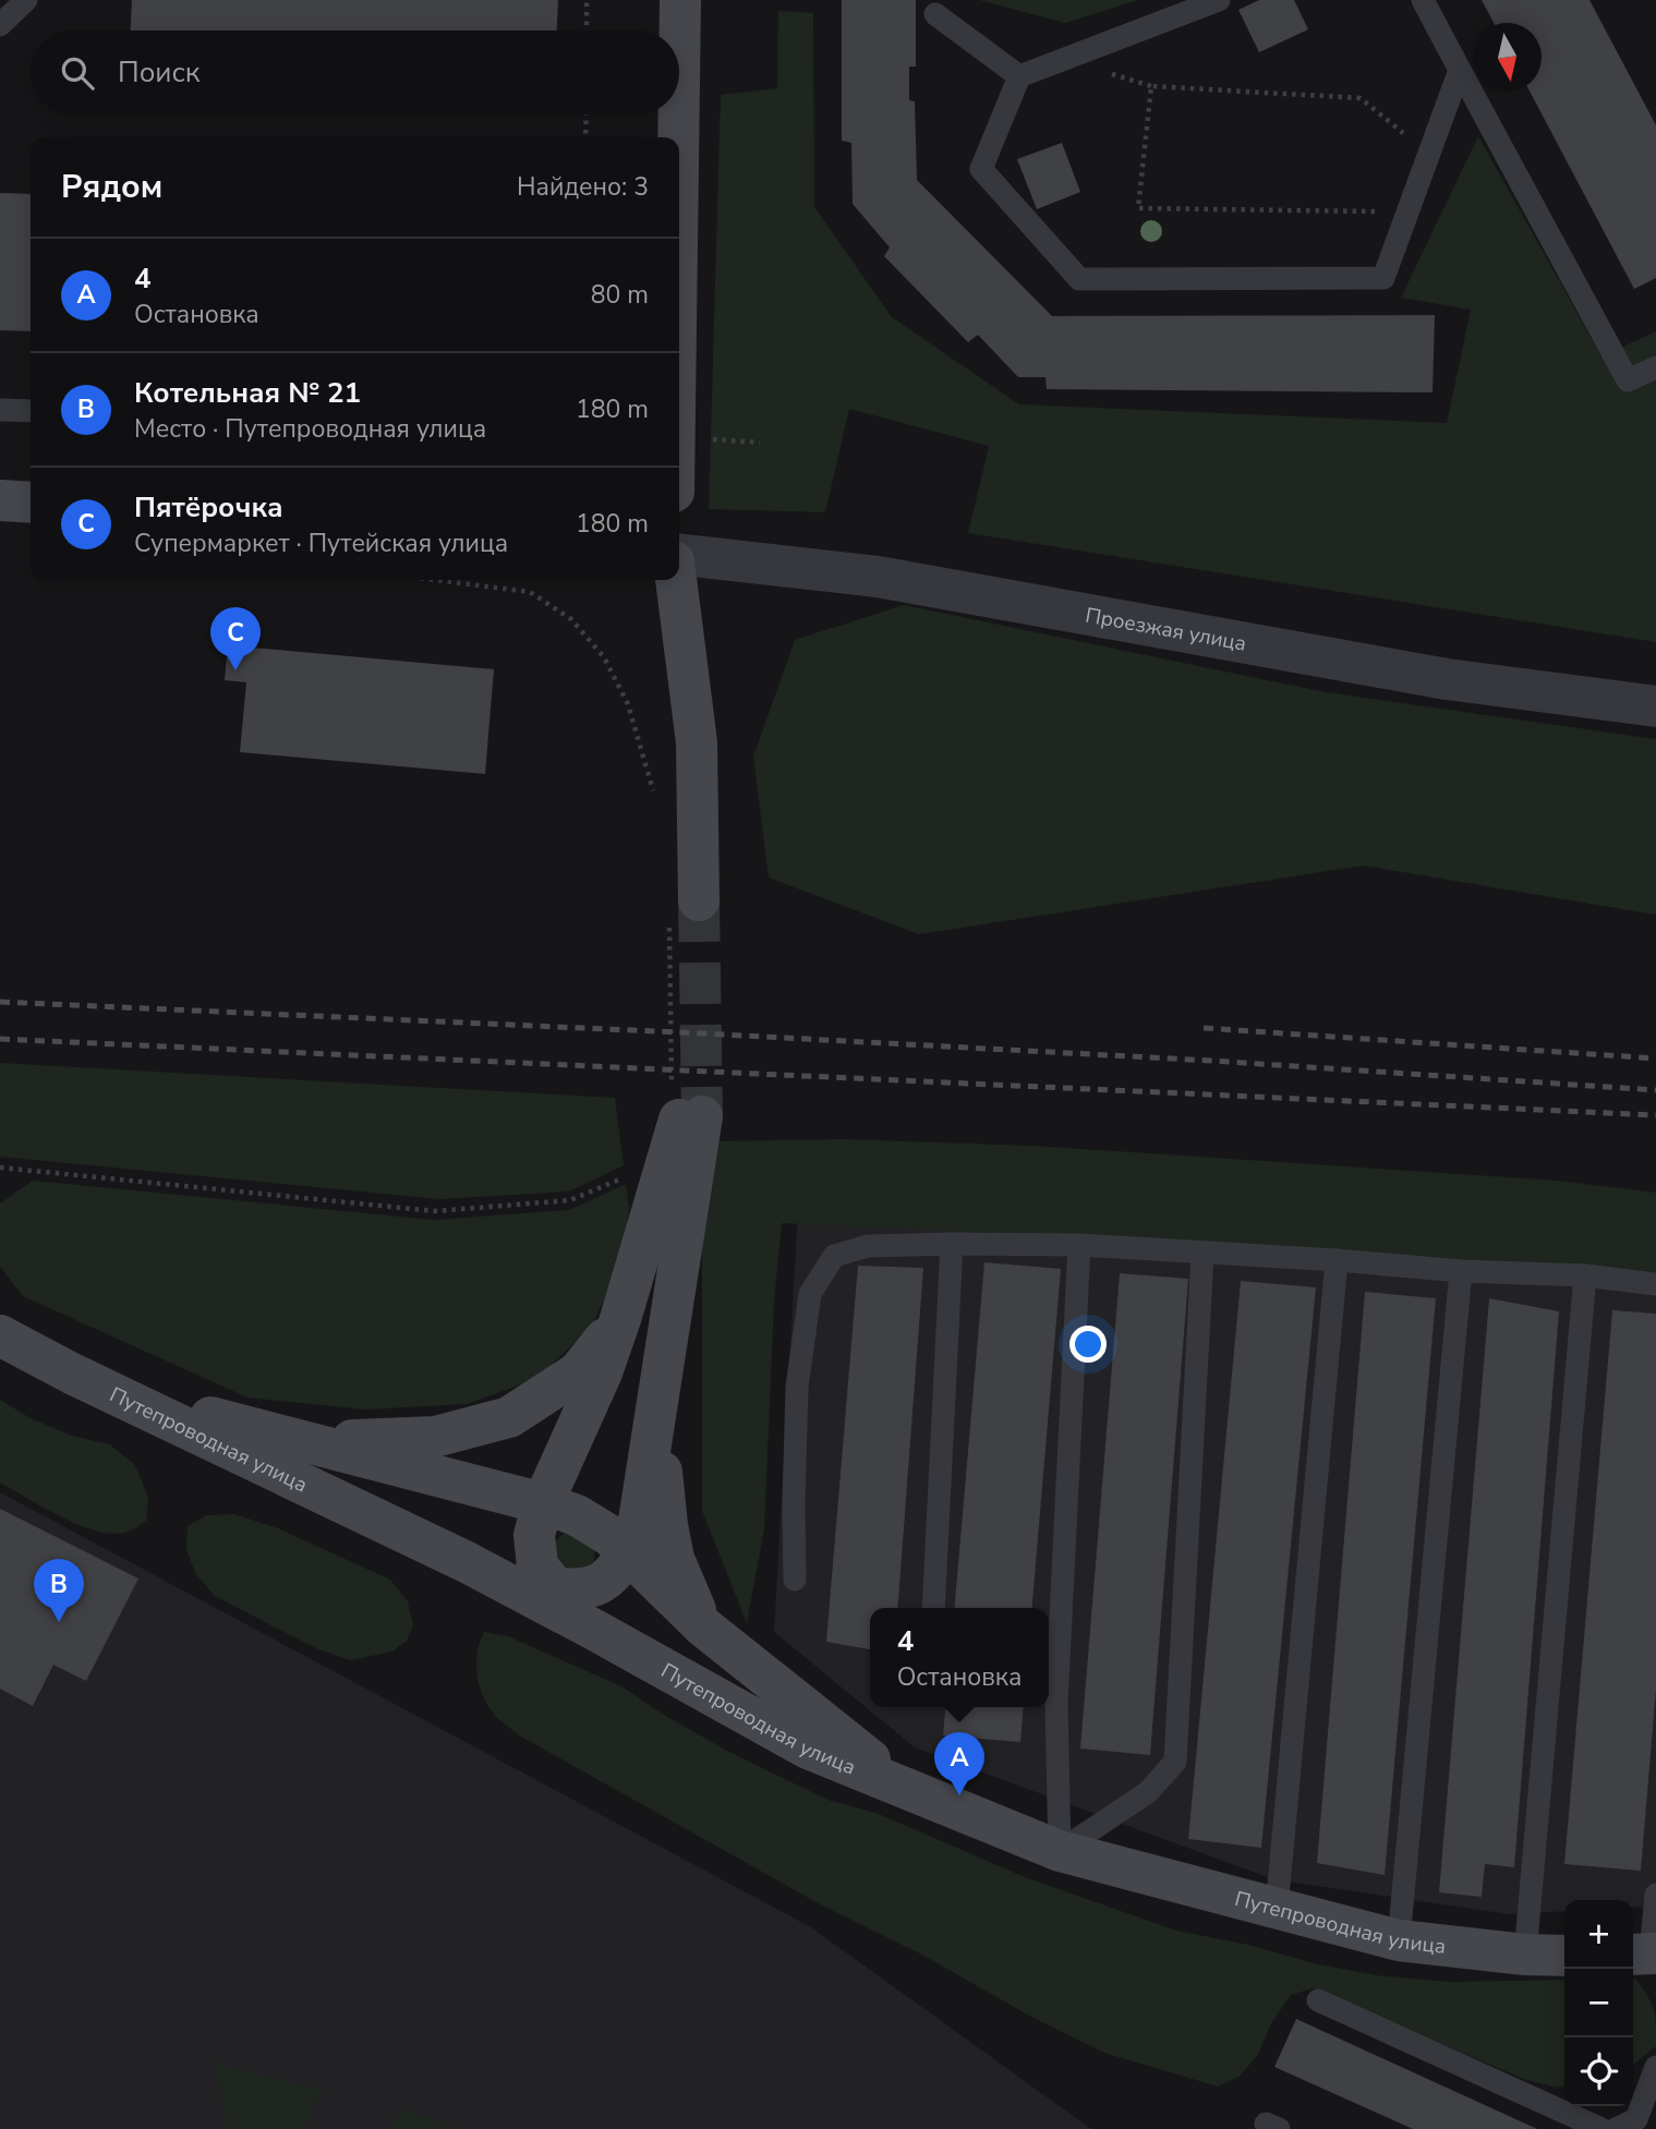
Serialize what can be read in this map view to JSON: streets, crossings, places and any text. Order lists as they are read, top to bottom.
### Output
{
  "streets": {
    "main road": ["Путепроводная улица"],
    "street": ["Проезжая улица"]
  },
  "north": "bottom",
  "page": {
    "search": "Поиск",
    "heading": ["Рядом", "Найдено: 3"],
    "list": [
      {
        "mark": "A",
        "name": "4",
        "note": "Остановка",
        "value": "80 m"
      },
      {
        "mark": "B",
        "name": "Котельная № 21",
        "note": "Место · Путепроводная улица",
        "value": "180 m"
      },
      {
        "mark": "C",
        "name": "Пятёрочка",
        "note": "Супермаркет · Путейская улица",
        "value": "180 m"
      }
    ],
    "pins": ["C", "B", "A"],
    "popup": ["4", "Остановка"],
    "map_buttons": ["+", "−"]
  }
}
